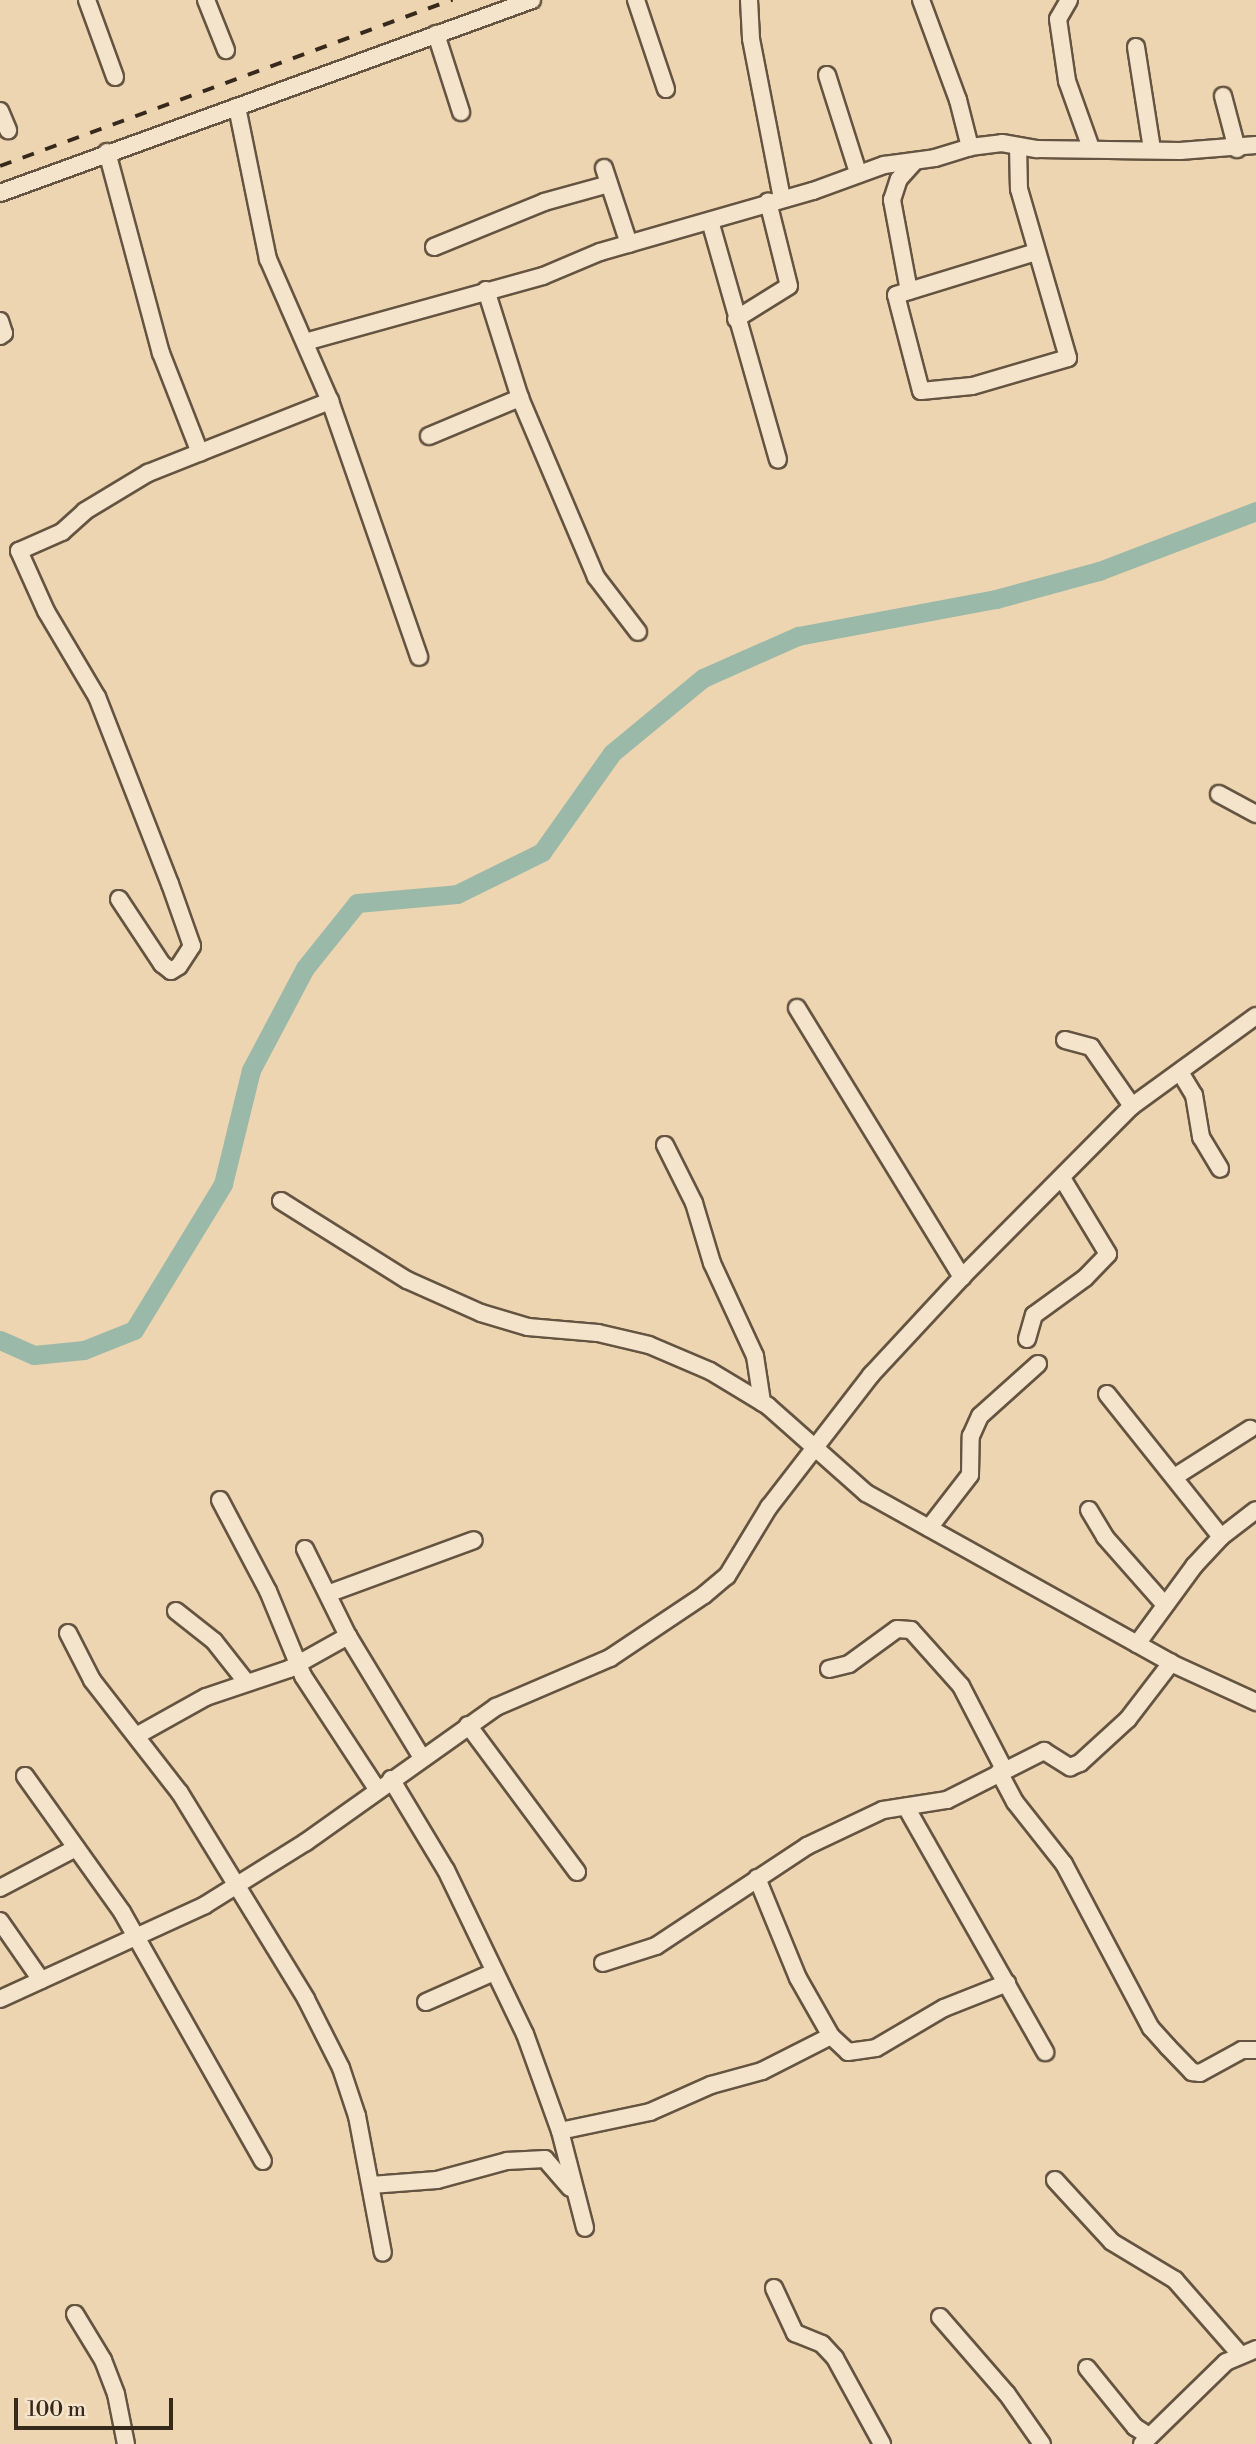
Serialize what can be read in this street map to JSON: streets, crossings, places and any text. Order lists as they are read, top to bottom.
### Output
{
  "scale_bar": "100 m"
}
